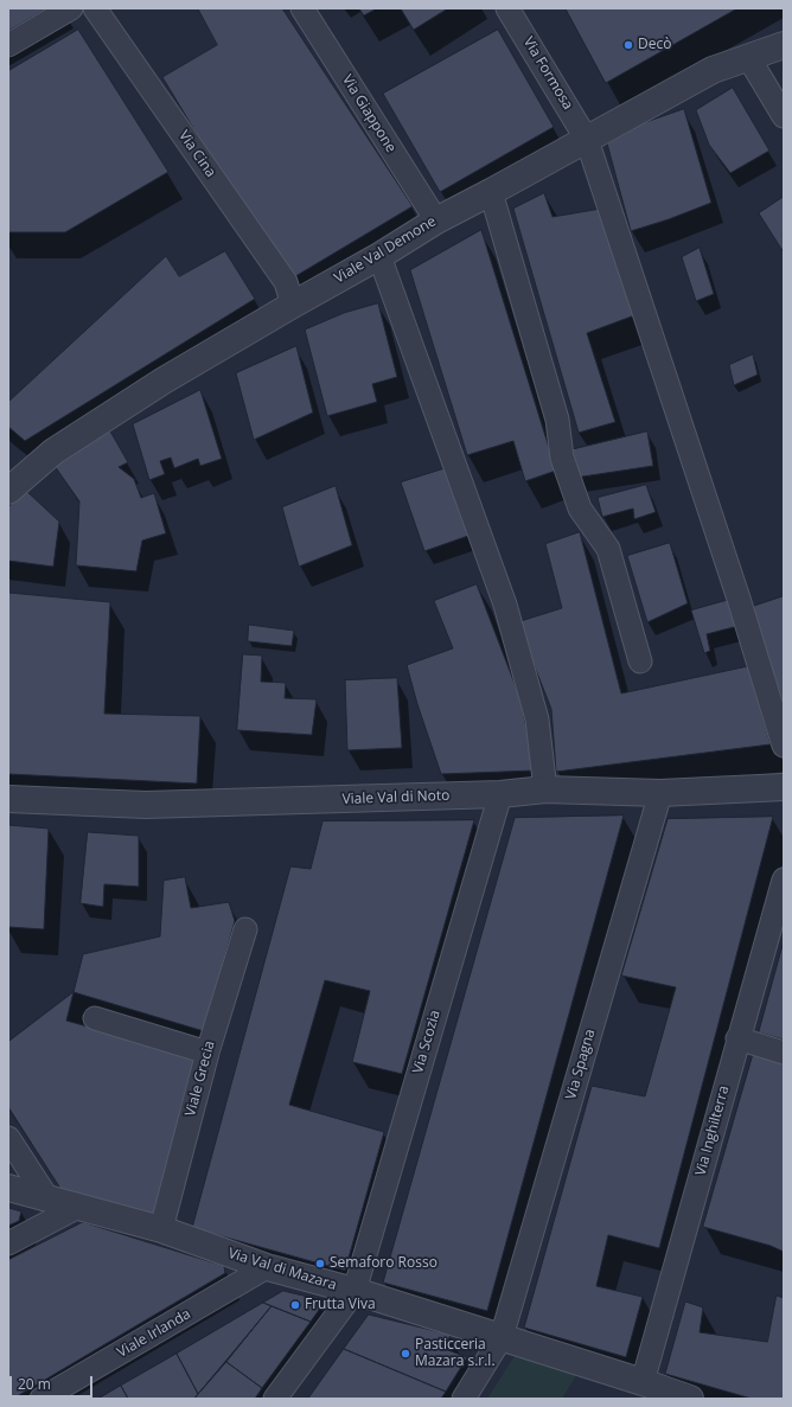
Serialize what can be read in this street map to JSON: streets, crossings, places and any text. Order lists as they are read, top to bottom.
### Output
{
  "streets": {
    "street": [
      "Via Formosa",
      "Via Giappone",
      "Via Cina",
      "Viale Val Demone",
      "Viale Val di Noto",
      "Via Scozia",
      "Via Spagna",
      "Viale Grecia",
      "Via Inghilterra",
      "Via Val di Mazara",
      "Viale Irlanda"
    ]
  },
  "crossings": [
    ["Via Formosa", "Viale Val Demone"],
    ["Via Giappone", "Viale Val Demone"],
    ["Via Cina", "Viale Val Demone"],
    ["Viale Val di Noto", "Via Scozia"],
    ["Viale Val di Noto", "Via Spagna"],
    ["Via Scozia", "Via Val di Mazara"],
    ["Via Spagna", "Via Val di Mazara"],
    ["Viale Grecia", "Via Val di Mazara"],
    ["Via Inghilterra", "Via Val di Mazara"],
    ["Via Val di Mazara", "Viale Irlanda"]
  ],
  "places": [
    "Decò",
    "Semaforo Rosso",
    "Frutta Viva",
    "Pasticceria Mazara s.r.l."
  ],
  "scale_bar": "20 m"
}
